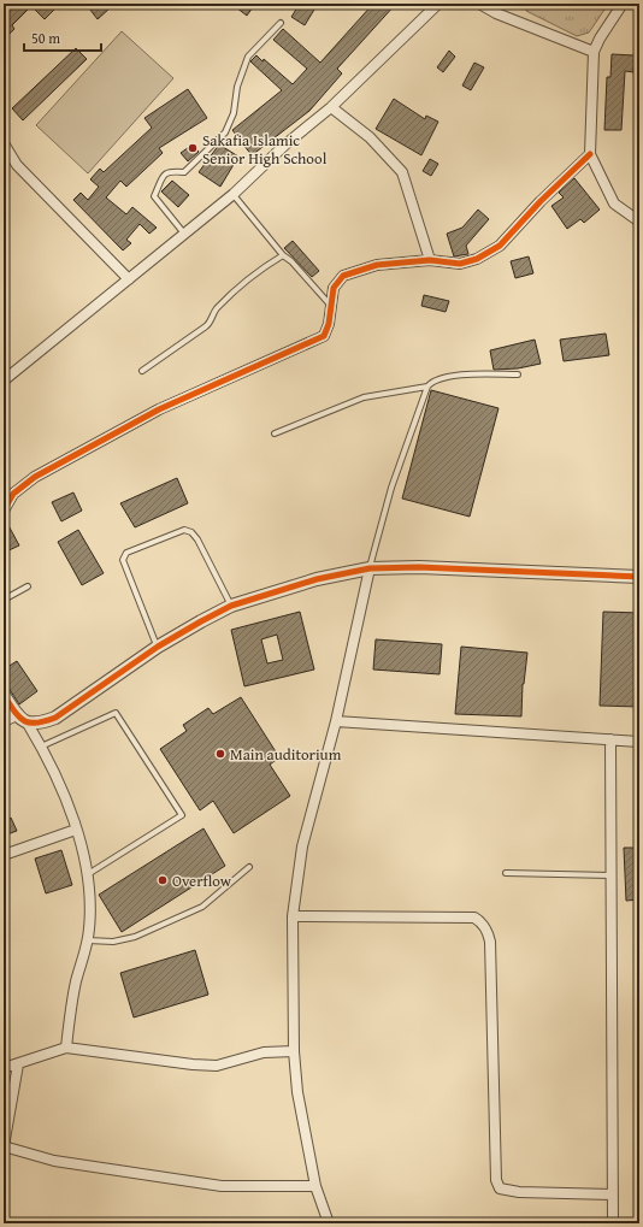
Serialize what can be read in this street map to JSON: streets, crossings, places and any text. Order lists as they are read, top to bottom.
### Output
{
  "places": ["Sakafia Islamic Senior High School", "Main auditorium", "Overflow"],
  "scale_bar": "50 m"
}
